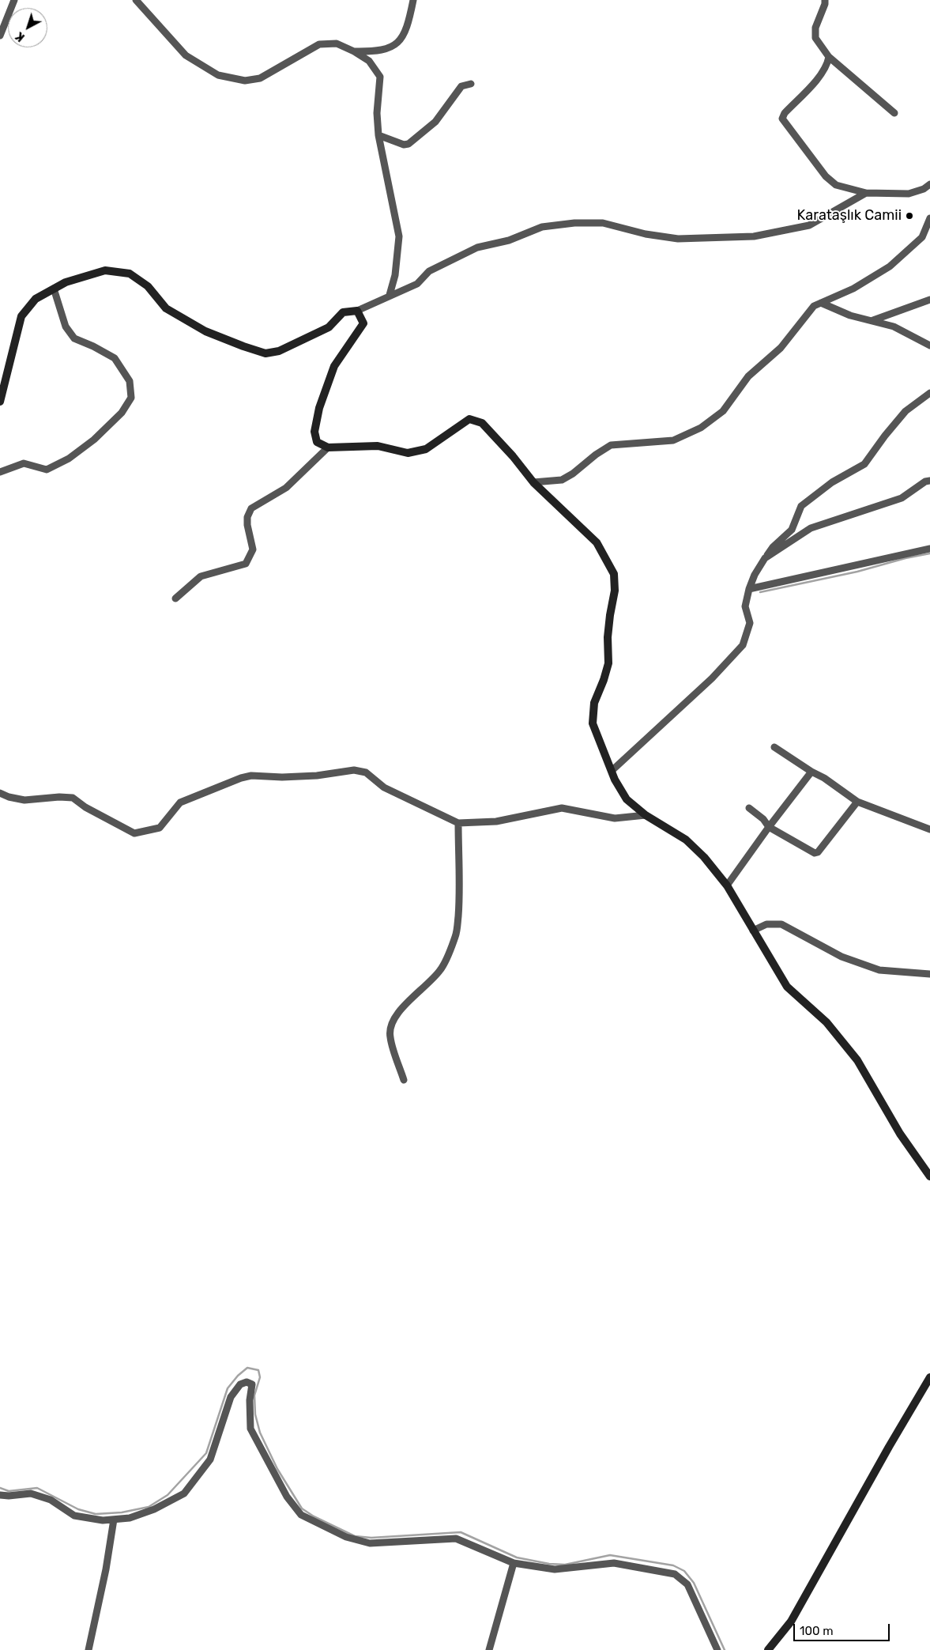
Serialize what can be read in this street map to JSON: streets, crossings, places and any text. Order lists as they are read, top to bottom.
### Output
{
  "places": ["Karataşlık Camii"],
  "scale_bar": "100 m",
  "north": "bottom left"
}
